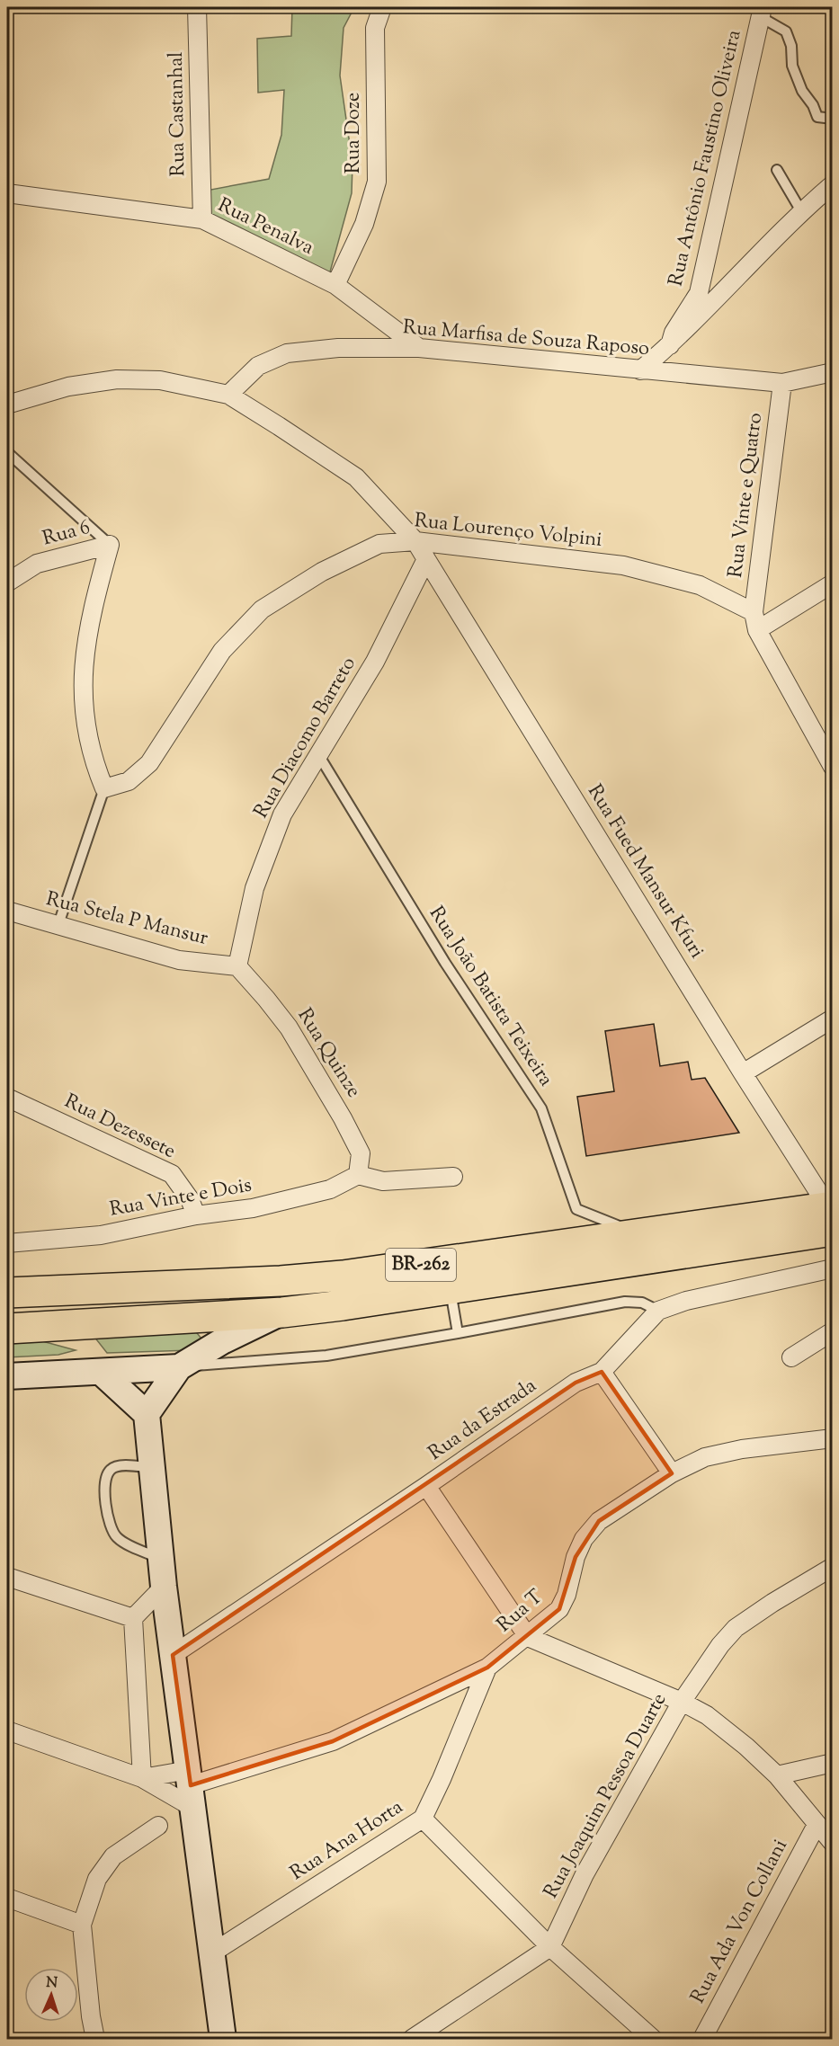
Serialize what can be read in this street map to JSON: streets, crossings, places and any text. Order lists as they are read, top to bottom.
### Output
{
  "streets": {
    "highway": ["BR-262"],
    "street": [
      "Rua Castanhal",
      "Rua Doze",
      "Rua Antônio Faustino Oliveira",
      "Rua Penalva",
      "Rua Marfisa de Souza Raposo",
      "Rua Vinte e Quatro",
      "Rua Lourenço Volpini",
      "Rua 6",
      "Rua Diacomo Barreto",
      "Rua Fued Mansur Kfuri",
      "Rua Stela P Mansur",
      "Rua Quinze",
      "Rua Dezessete",
      "Rua Vinte e Dois",
      "Rua da Estrada",
      "Rua T",
      "Rua Joaquim Pessoa Duarte",
      "Rua Ana Horta",
      "Rua Ada Von Collani"
    ],
    "lane": ["Rua João Batista Teixeira"]
  },
  "crossings": [
    ["Rua Castanhal", "Rua Penalva"],
    ["Rua Doze", "Rua Penalva"],
    ["Rua Penalva", "Rua Marfisa de Souza Raposo"],
    ["Rua Marfisa de Souza Raposo", "Rua Vinte e Quatro"],
    ["Rua Vinte e Quatro", "Rua Lourenço Volpini"],
    ["Rua Diacomo Barreto", "Rua Fued Mansur Kfuri"],
    ["Rua Diacomo Barreto", "Rua Stela P Mansur"],
    ["Rua Diacomo Barreto", "Rua João Batista Teixeira"],
    ["Rua Diacomo Barreto", "Rua Quinze"],
    ["Rua Fued Mansur Kfuri", "BR-262"],
    ["Rua Stela P Mansur", "Rua Quinze"],
    ["Rua João Batista Teixeira", "BR-262"],
    ["Rua Quinze", "Rua Vinte e Dois"],
    ["Rua Dezessete", "Rua Vinte e Dois"],
    ["Rua T", "Rua Ana Horta"]
  ],
  "north": "top"
}
